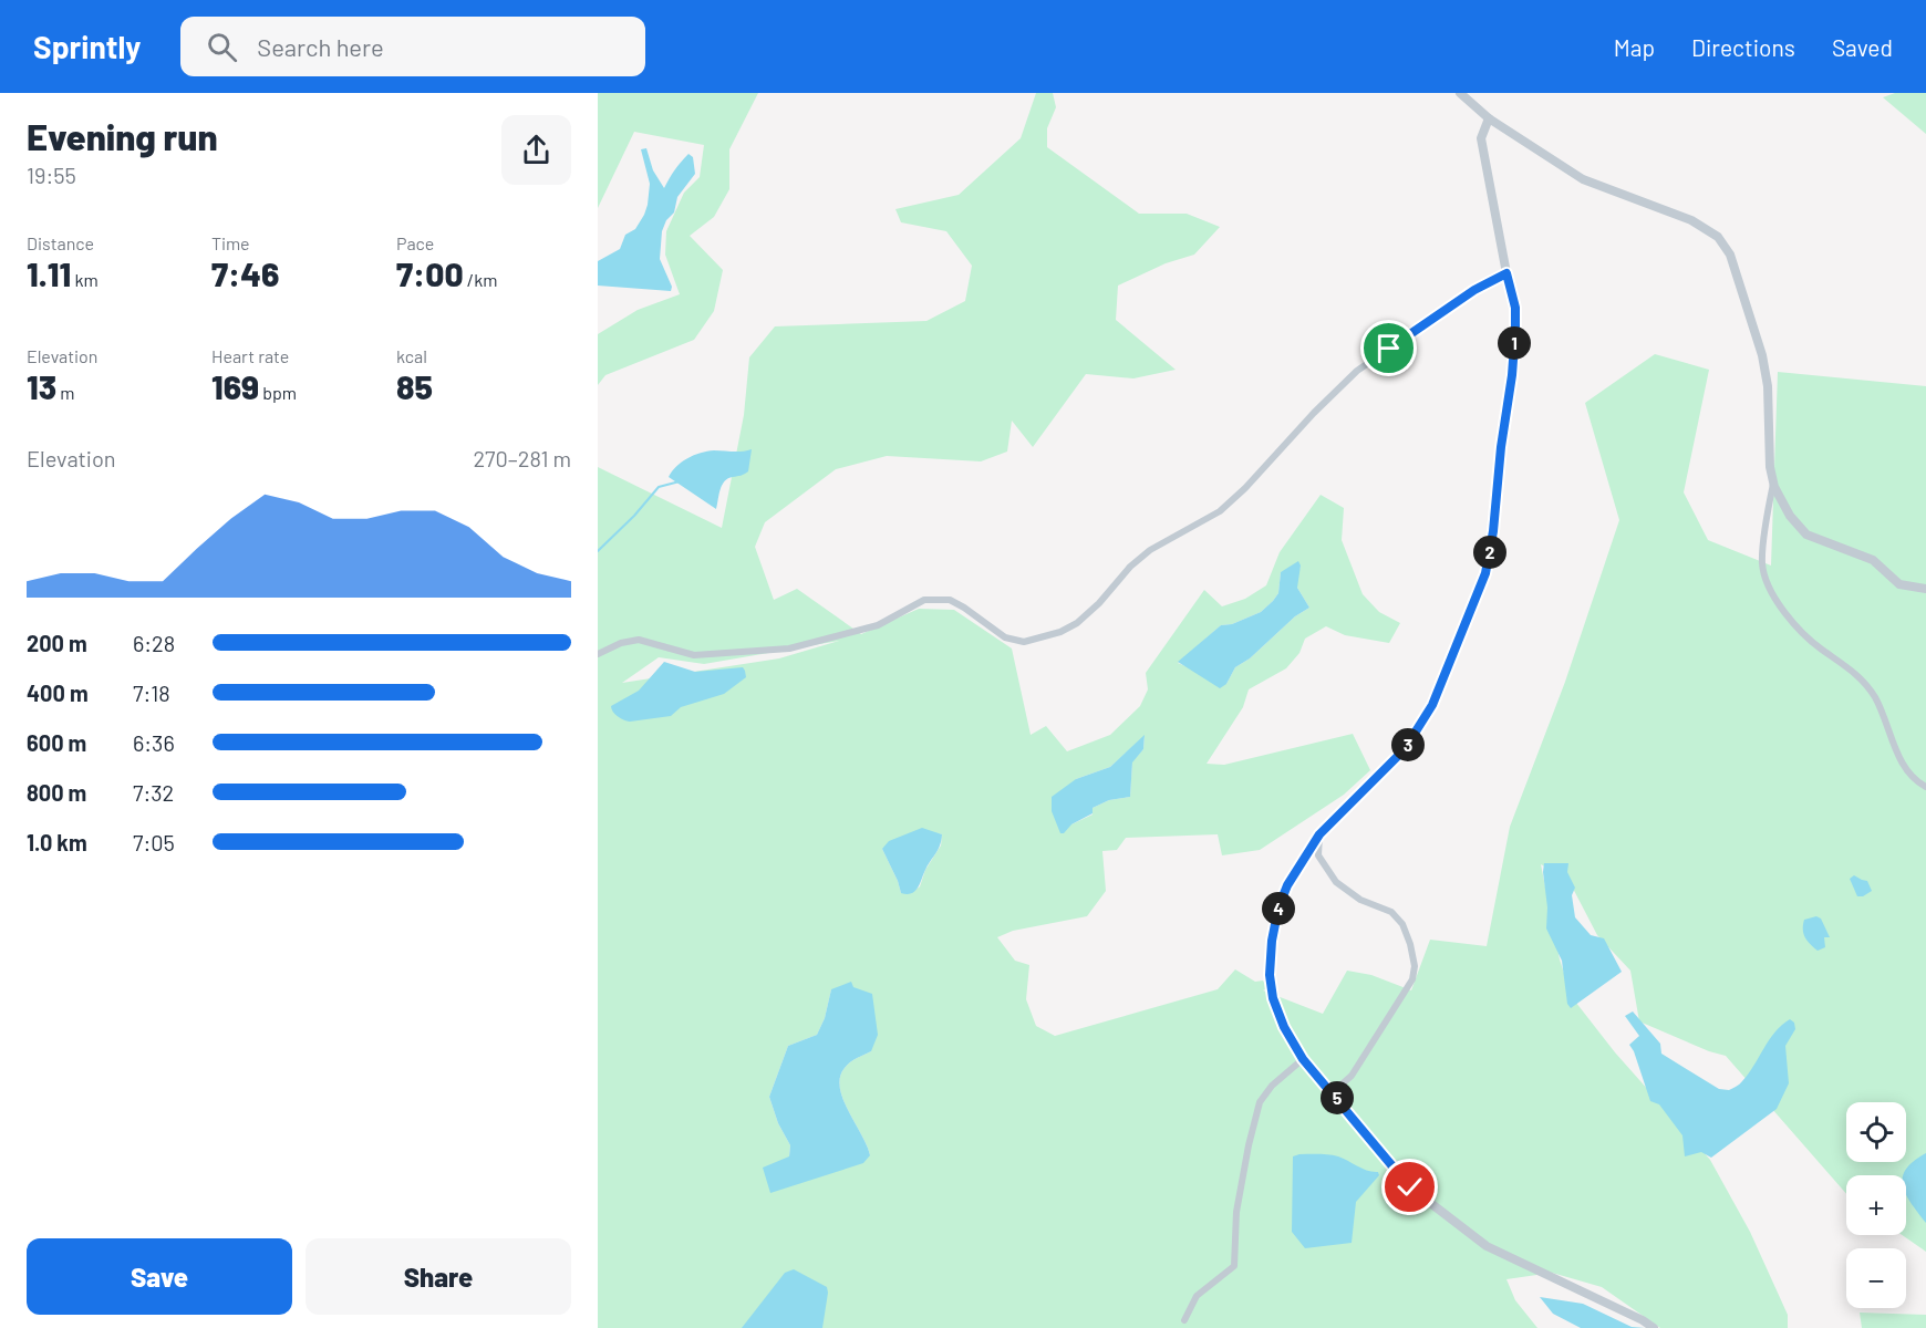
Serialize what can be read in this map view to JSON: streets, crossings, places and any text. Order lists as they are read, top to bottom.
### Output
{
  "page": {
    "header": "Sprintly",
    "search": "Search here",
    "nav": ["Map", "Directions", "Saved"],
    "heading": ["Evening run", "19:55"],
    "stats": [
      ["Distance", "1.11 km"],
      ["Time", "7:46"],
      ["Pace", "7:00 /km"],
      ["Elevation", "13 m"],
      ["Heart rate", "169 bpm"],
      ["kcal", "85"]
    ],
    "pins": [
      "1",
      "2",
      "3",
      "4",
      "5"
    ],
    "chart": ["Elevation", "270–281 m"],
    "list": [
      {
        "name": "200 m",
        "note": "6:28"
      },
      {
        "name": "400 m",
        "note": "7:18"
      },
      {
        "name": "600 m",
        "note": "6:36"
      },
      {
        "name": "800 m",
        "note": "7:32"
      },
      {
        "name": "1.0 km",
        "note": "7:05"
      }
    ],
    "map_buttons": ["+", "−"],
    "buttons": ["Save", "Share"]
  }
}
